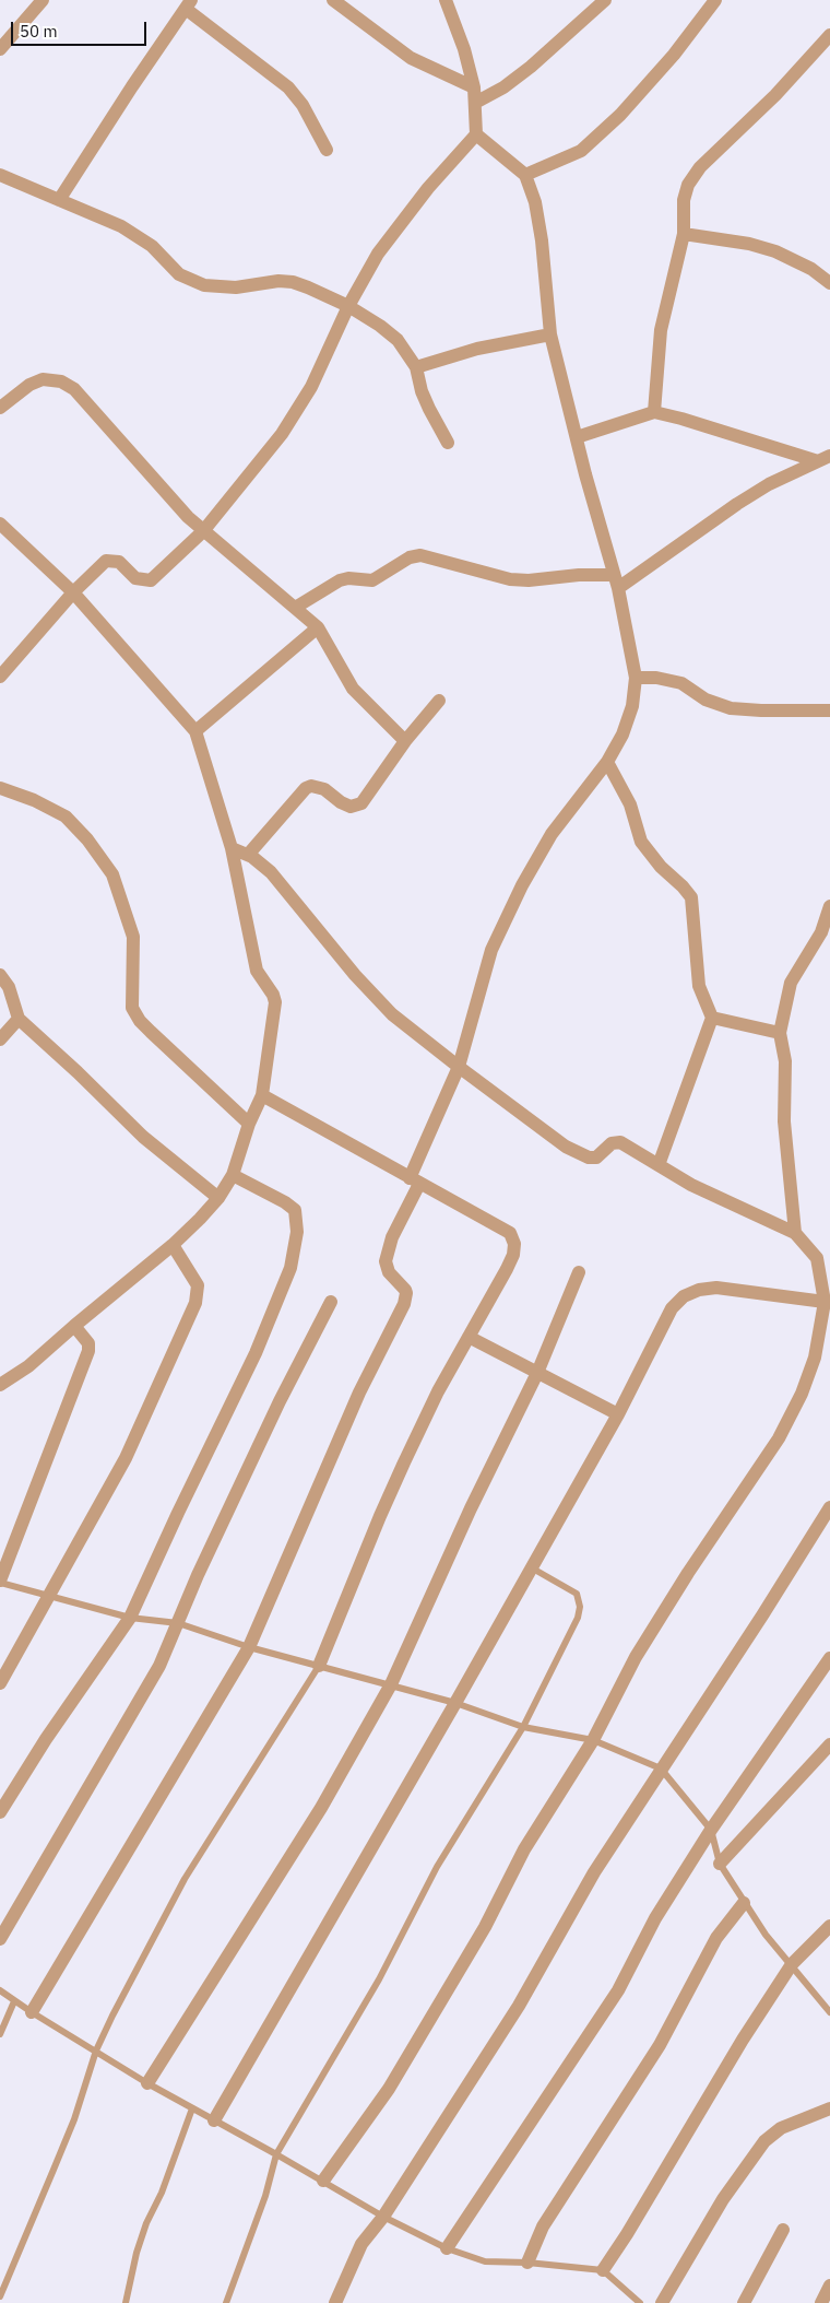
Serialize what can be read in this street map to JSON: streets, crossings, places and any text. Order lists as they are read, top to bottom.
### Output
{
  "scale_bar": "50 m"
}
